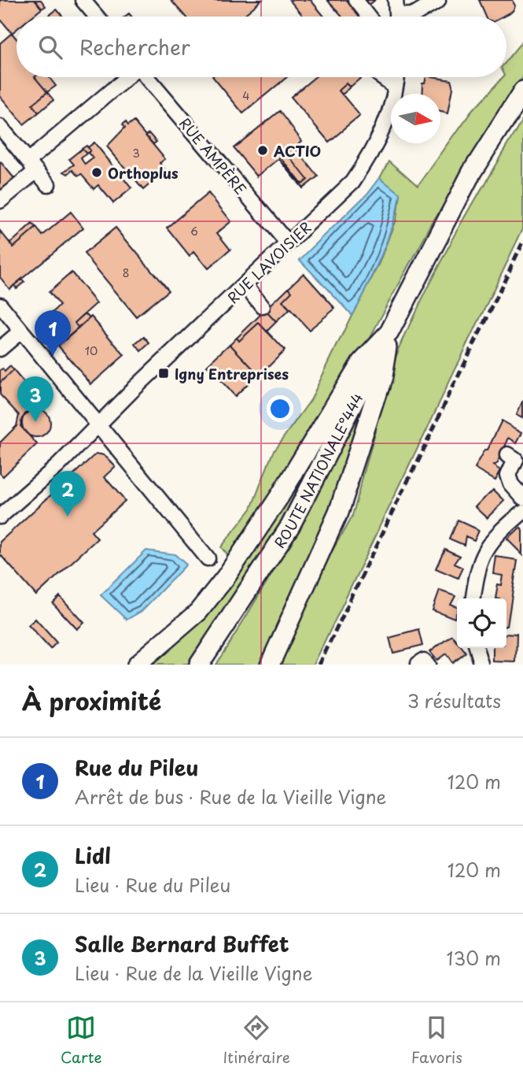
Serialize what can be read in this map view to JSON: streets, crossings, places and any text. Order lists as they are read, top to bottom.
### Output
{
  "streets": {
    "main road": ["ROUTE NATIONALE°444"],
    "street": ["RUE AMPÈRE", "RUE LAVOISIER"]
  },
  "crossings": [
    ["RUE AMPÈRE", "RUE LAVOISIER"]
  ],
  "places": {
    "other": ["ACTIO", "Orthoplus"],
    "transit": ["Igny Entreprises"]
  },
  "house_numbers": [
    "4",
    "3",
    "6",
    "8",
    "10"
  ],
  "north": "right",
  "page": {
    "search": "Rechercher",
    "pins": ["1", "3", "2"],
    "heading": ["À proximité", "3 résultats"],
    "list": [
      {
        "mark": "1",
        "name": "Rue du Pileu",
        "note": "Arrêt de bus · Rue de la Vieille Vigne",
        "value": "120 m"
      },
      {
        "mark": "2",
        "name": "Lidl",
        "note": "Lieu · Rue du Pileu",
        "value": "120 m"
      },
      {
        "mark": "3",
        "name": "Salle Bernard Buffet",
        "note": "Lieu · Rue de la Vieille Vigne",
        "value": "130 m"
      }
    ],
    "nav": ["Carte", "Itinéraire", "Favoris"]
  }
}
